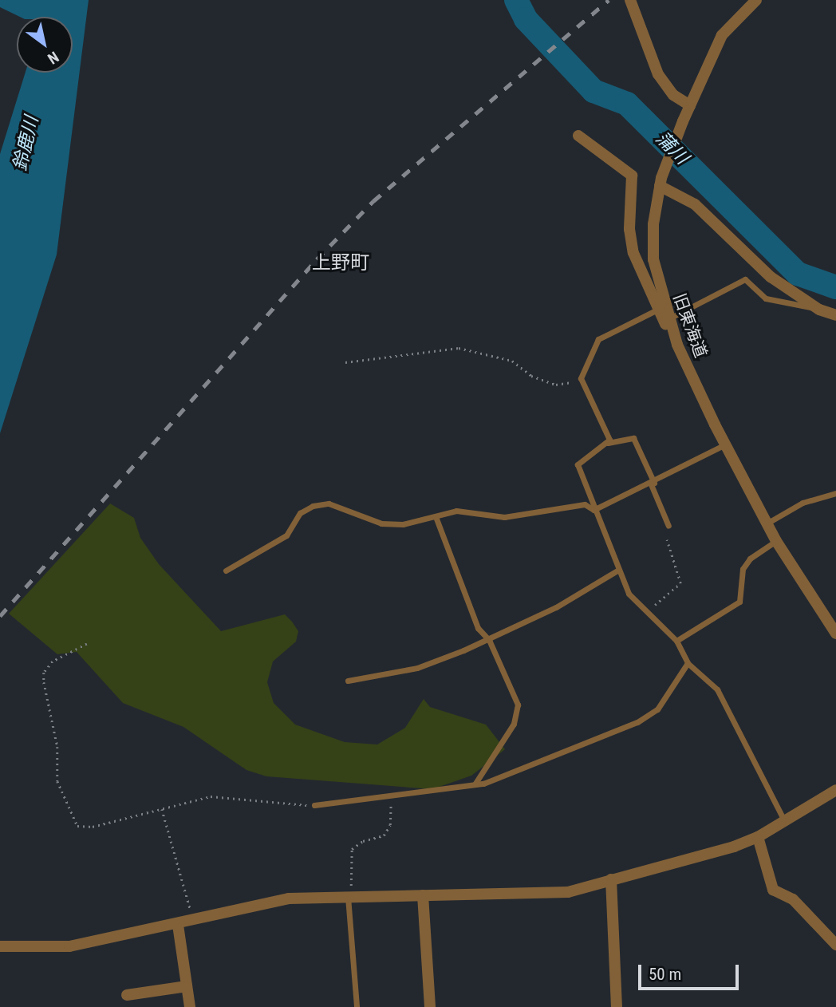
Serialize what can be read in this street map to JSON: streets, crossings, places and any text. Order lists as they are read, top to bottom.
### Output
{
  "streets": {
    "street": ["旧東海道"]
  },
  "districts": ["上野町"],
  "water": ["鈴鹿川", "蒲川"],
  "scale_bar": "50 m",
  "north": "bottom right"
}
